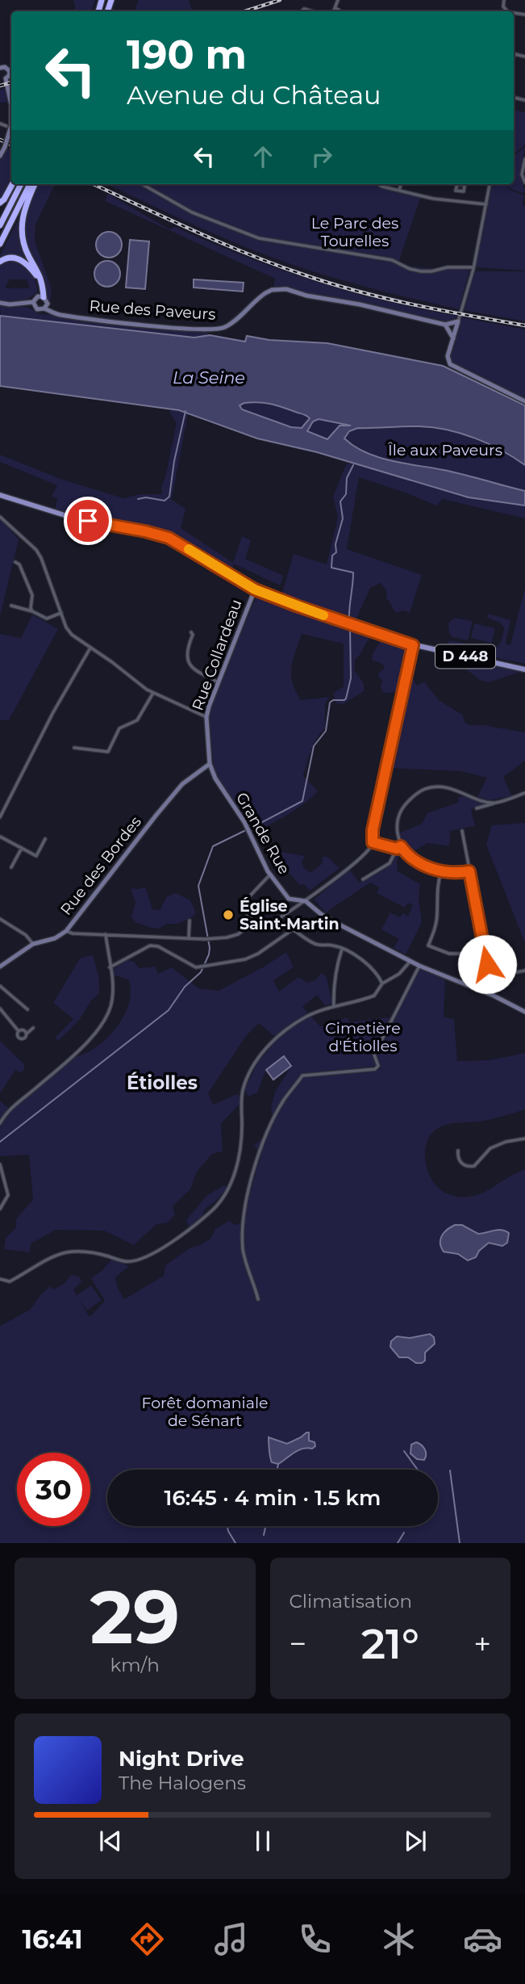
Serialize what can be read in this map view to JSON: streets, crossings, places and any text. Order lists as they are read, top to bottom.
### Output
{
  "streets": {
    "main road": ["D 448"],
    "street": [
      "Rue des Paveurs",
      "Rue Collardeau",
      "Grande Rue",
      "Rue des Bordes"
    ]
  },
  "crossings": [
    ["Rue Collardeau", "D 448"],
    ["Rue Collardeau", "Grande Rue"],
    ["Rue Collardeau", "Rue des Bordes"],
    ["Grande Rue", "Rue des Bordes"]
  ],
  "districts": ["Étiolles"],
  "water": ["La Seine"],
  "parks": [
    "Le Parc des Tourelles",
    "Île aux Paveurs",
    "Cimetière d'Étiolles",
    "Forêt domaniale de Sénart"
  ],
  "places": ["Église Saint-Martin"],
  "page": {
    "turn": ["190 m", "Avenue du Château"],
    "limit": "30",
    "trip": "16:45 · 4 min · 1.5 km",
    "tile": [
      ["29", "km/h"],
      "Climatisation"
    ],
    "heat": ["−", "21°", "+"],
    "song": ["Night Drive", "The Halogens"],
    "tabs": "16:41"
  }
}
